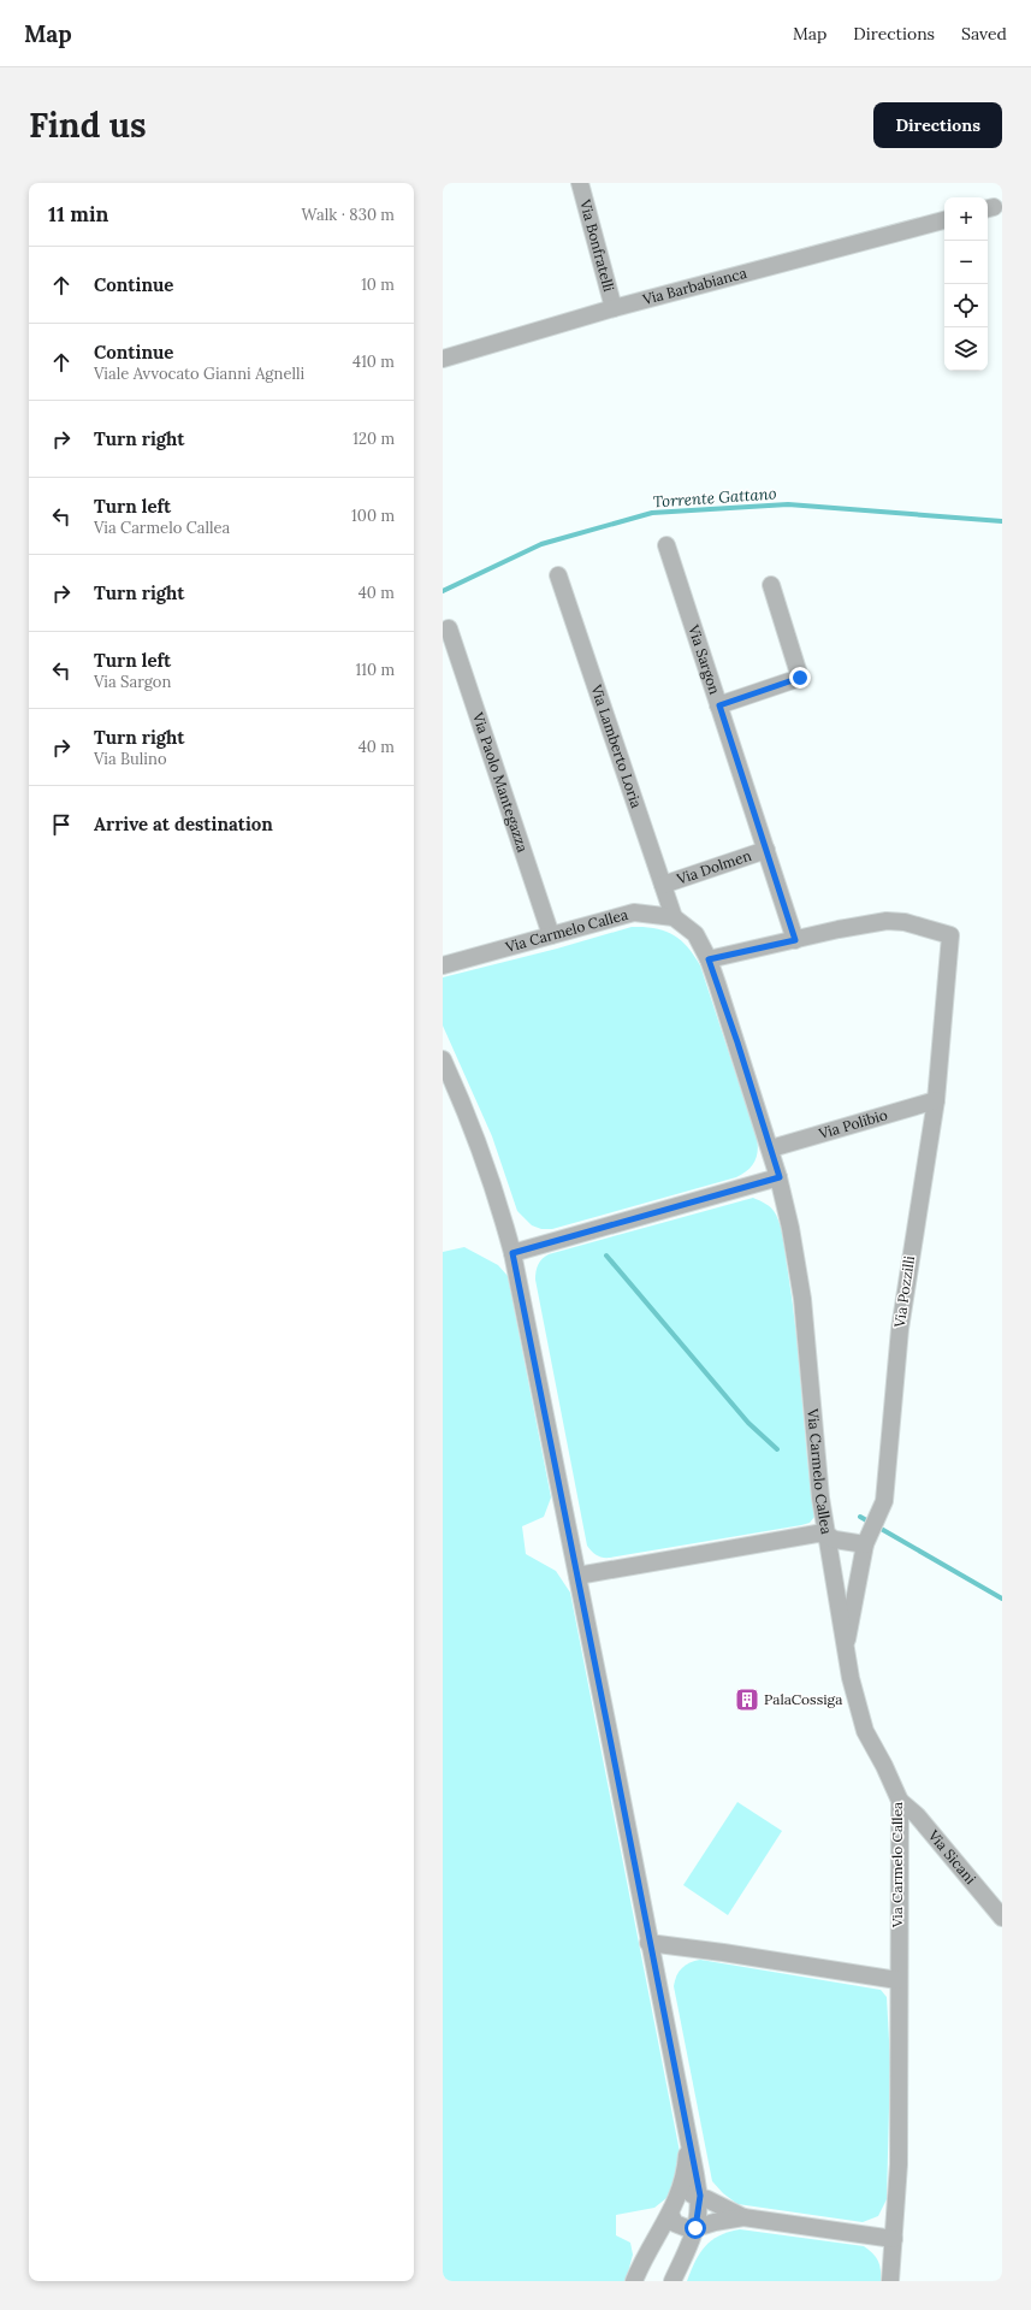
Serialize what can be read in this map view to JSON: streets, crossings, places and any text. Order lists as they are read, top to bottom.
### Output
{
  "streets": {
    "street": [
      "Via Bonfratelli",
      "Via Barbabianca",
      "Via Sargon",
      "Via Lamberto Loria",
      "Via Paolo Mantegazza",
      "Via Dolmen",
      "Via Carmelo Callea",
      "Via Polibio",
      "Via Pozzilli",
      "Via Sicani"
    ]
  },
  "crossings": [
    ["Via Bonfratelli", "Via Barbabianca"],
    ["Via Sargon", "Via Dolmen"],
    ["Via Sargon", "Via Pozzilli"],
    ["Via Lamberto Loria", "Via Dolmen"],
    ["Via Lamberto Loria", "Via Carmelo Callea"],
    ["Via Paolo Mantegazza", "Via Carmelo Callea"],
    ["Via Carmelo Callea", "Via Polibio"],
    ["Via Carmelo Callea", "Via Pozzilli"],
    ["Via Carmelo Callea", "Via Sicani"],
    ["Via Polibio", "Via Pozzilli"]
  ],
  "water": ["Torrente Gattano"],
  "places": {
    "building": ["PalaCossiga"]
  },
  "page": {
    "header": "Map",
    "nav": ["Map", "Directions", "Saved"],
    "buttons": "Directions",
    "title": "Find us",
    "heading": ["11 min", "Walk · 830 m"],
    "map_buttons": ["+", "−"],
    "list": [
      ["Continue", "10 m"],
      ["Continue", "Viale Avvocato Gianni Agnelli", "410 m"],
      ["Turn right", "120 m"],
      ["Turn left", "Via Carmelo Callea", "100 m"],
      ["Turn right", "40 m"],
      ["Turn left", "Via Sargon", "110 m"],
      ["Turn right", "Via Bulino", "40 m"],
      "Arrive at destination"
    ]
  }
}
